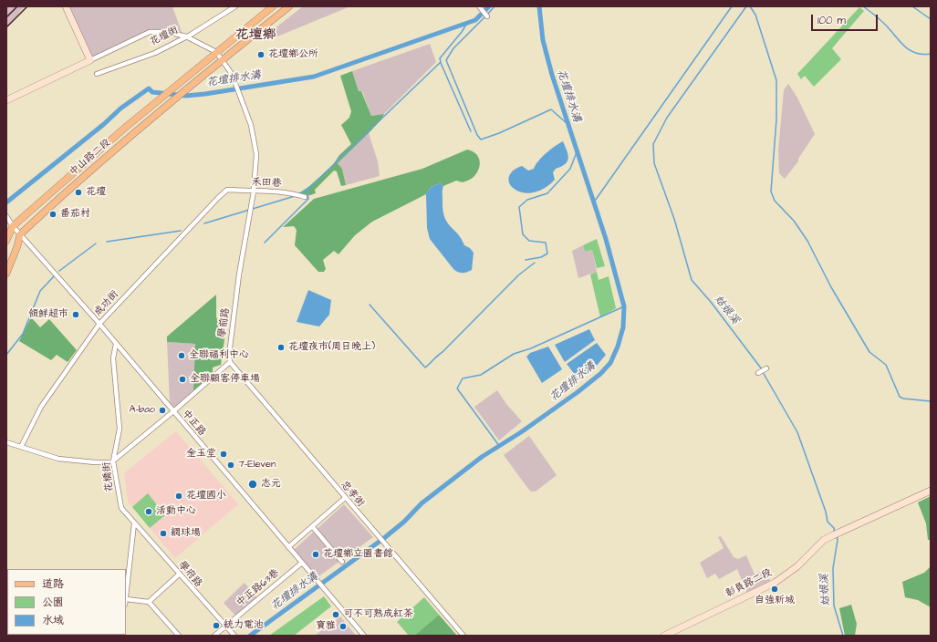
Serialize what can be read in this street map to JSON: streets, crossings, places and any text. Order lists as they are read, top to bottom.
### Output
{
  "streets": {
    "main road": ["中山路二段", "彰員路二段"],
    "street": [
      "花壇街",
      "禾田巷",
      "成功街",
      "學前路",
      "中正路",
      "花橋街",
      "忠孝街",
      "學府路",
      "中正路63巷"
    ]
  },
  "crossings": [
    ["中山路二段", "學前路"],
    ["中山路二段", "中正路"],
    ["禾田巷", "成功街"],
    ["禾田巷", "學前路"],
    ["成功街", "中正路"],
    ["學前路", "忠孝街"],
    ["中正路", "花橋街"],
    ["中正路", "中正路63巷"],
    ["花橋街", "學府路"],
    ["學府路", "中正路63巷"]
  ],
  "districts": ["花壇鄉"],
  "water": ["花壇排水溝", "姑娘溪"],
  "places": [
    "花壇鄉公所",
    "花壇",
    "番茄村",
    "領鮮超市",
    "花壇夜市(周日晚上)",
    "全聯福利中心",
    "全聯顧客停車場",
    "A-bao",
    "金玉堂",
    "7-Eleven",
    "志元",
    "花壇國小",
    "活動中心",
    "網球場",
    "花壇鄉立圖書館",
    "自強新城",
    "可不可熟成紅茶",
    "統力電池",
    "寶雅"
  ],
  "legend": ["道路", "公園", "水域"],
  "scale_bar": "100 m"
}
